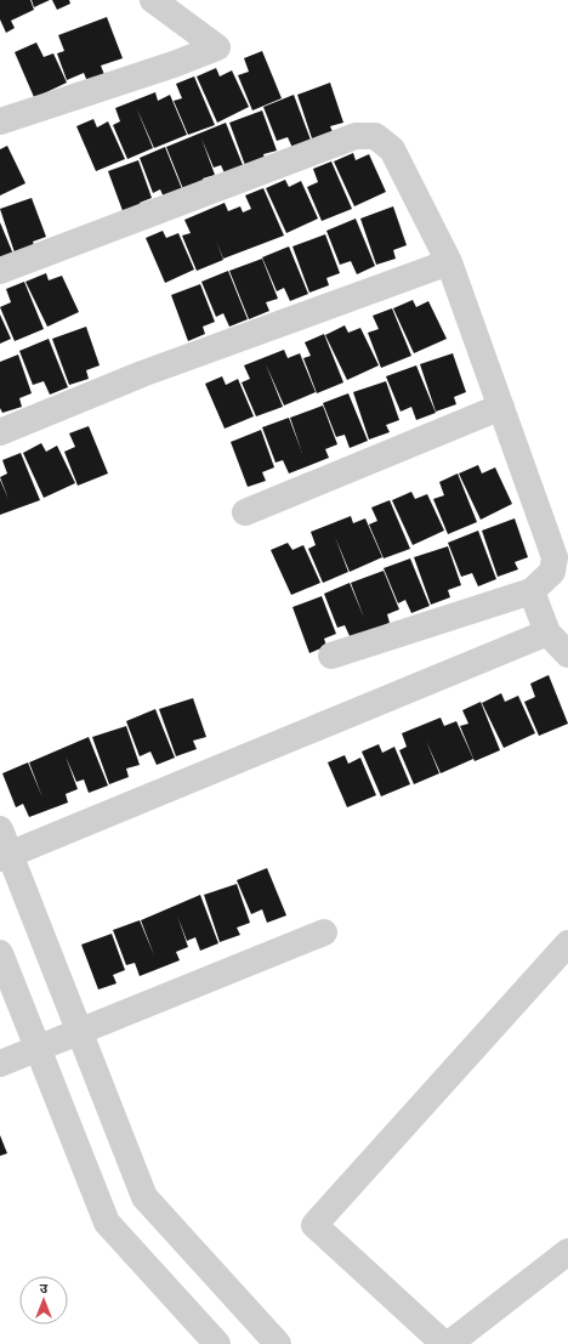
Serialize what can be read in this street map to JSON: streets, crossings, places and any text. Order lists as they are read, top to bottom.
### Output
{
  "north": "top"
}
